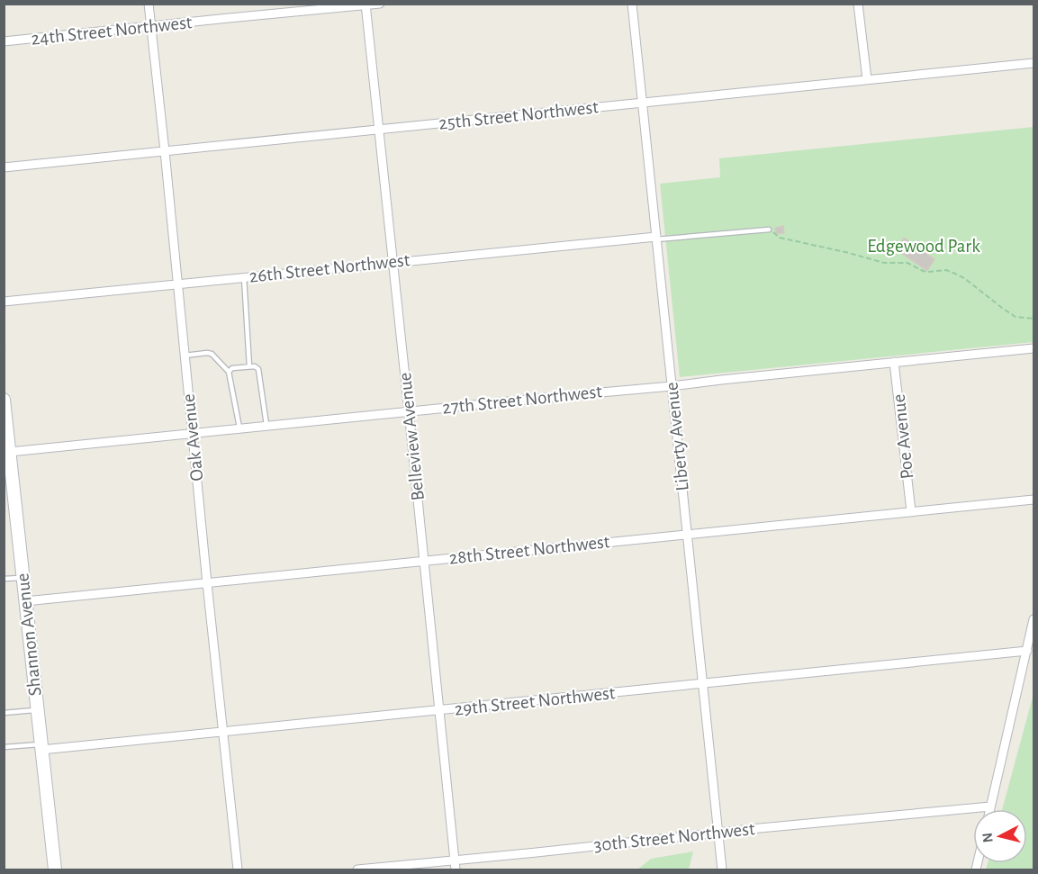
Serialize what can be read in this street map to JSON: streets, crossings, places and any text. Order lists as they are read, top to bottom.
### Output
{
  "streets": {
    "street": [
      "24th Street Northwest",
      "25th Street Northwest",
      "26th Street Northwest",
      "27th Street Northwest",
      "Belleview Avenue",
      "Liberty Avenue",
      "Poe Avenue",
      "Oak Avenue",
      "28th Street Northwest",
      "Shannon Avenue",
      "29th Street Northwest",
      "30th Street Northwest"
    ]
  },
  "crossings": [
    ["24th Street Northwest", "Belleview Avenue"],
    ["24th Street Northwest", "Oak Avenue"],
    ["25th Street Northwest", "Belleview Avenue"],
    ["25th Street Northwest", "Liberty Avenue"],
    ["25th Street Northwest", "Oak Avenue"],
    ["26th Street Northwest", "Belleview Avenue"],
    ["26th Street Northwest", "Liberty Avenue"],
    ["26th Street Northwest", "Oak Avenue"],
    ["27th Street Northwest", "Belleview Avenue"],
    ["27th Street Northwest", "Liberty Avenue"],
    ["27th Street Northwest", "Poe Avenue"],
    ["27th Street Northwest", "Oak Avenue"],
    ["27th Street Northwest", "Shannon Avenue"],
    ["Belleview Avenue", "28th Street Northwest"],
    ["Belleview Avenue", "29th Street Northwest"],
    ["Belleview Avenue", "30th Street Northwest"],
    ["Liberty Avenue", "28th Street Northwest"],
    ["Liberty Avenue", "29th Street Northwest"],
    ["Liberty Avenue", "30th Street Northwest"],
    ["Poe Avenue", "28th Street Northwest"],
    ["Oak Avenue", "28th Street Northwest"],
    ["Oak Avenue", "29th Street Northwest"],
    ["28th Street Northwest", "Shannon Avenue"],
    ["Shannon Avenue", "29th Street Northwest"]
  ],
  "parks": ["Edgewood Park"],
  "north": "left"
}
